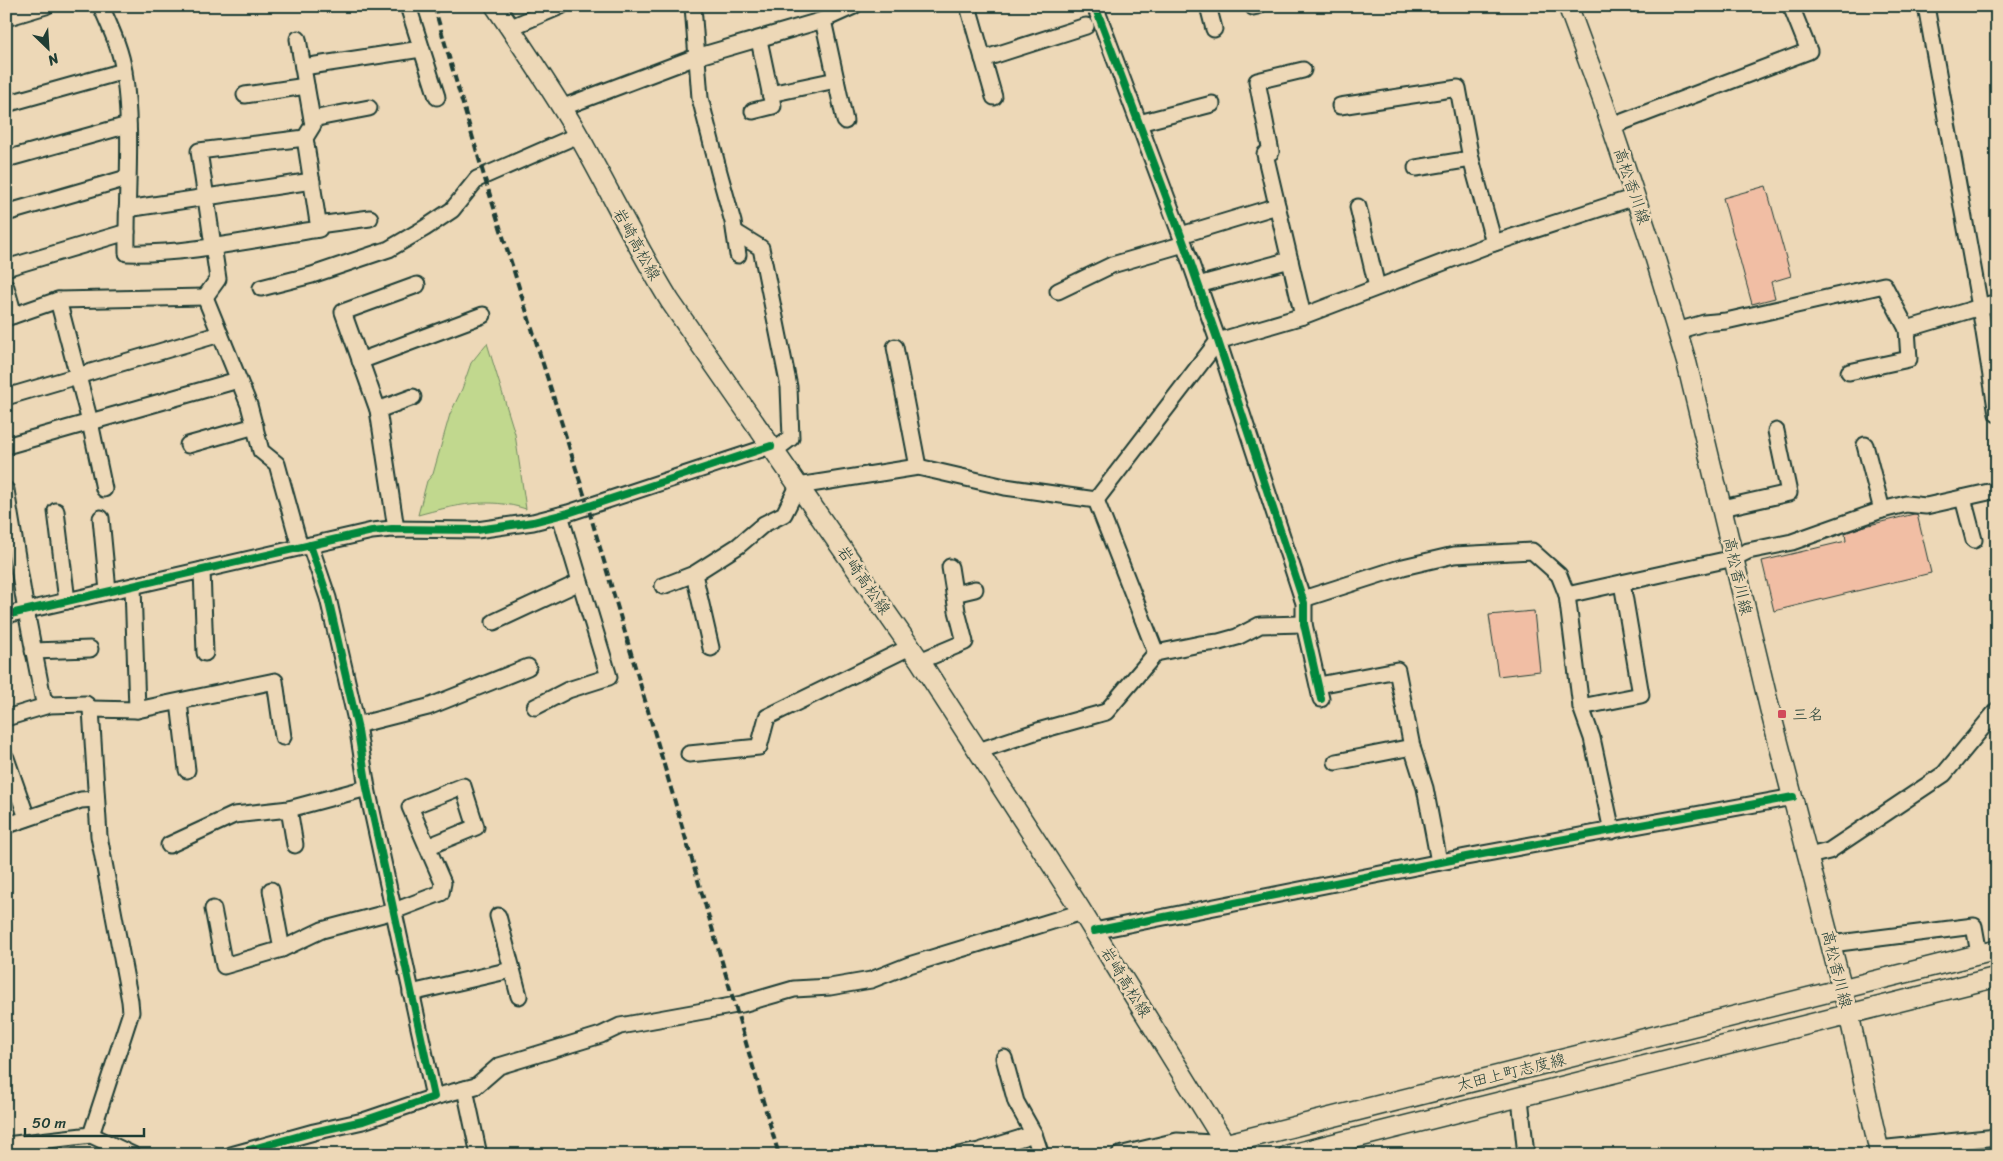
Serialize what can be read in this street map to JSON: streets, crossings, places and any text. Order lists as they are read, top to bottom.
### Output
{
  "streets": {
    "main road": ["高松香川線", "岩崎高松線", "太田上町志度線"]
  },
  "crossings": [
    ["高松香川線", "太田上町志度線"],
    ["岩崎高松線", "太田上町志度線"]
  ],
  "places": {
    "transit": ["三名"]
  },
  "scale_bar": "50 m",
  "north": "bottom right"
}
